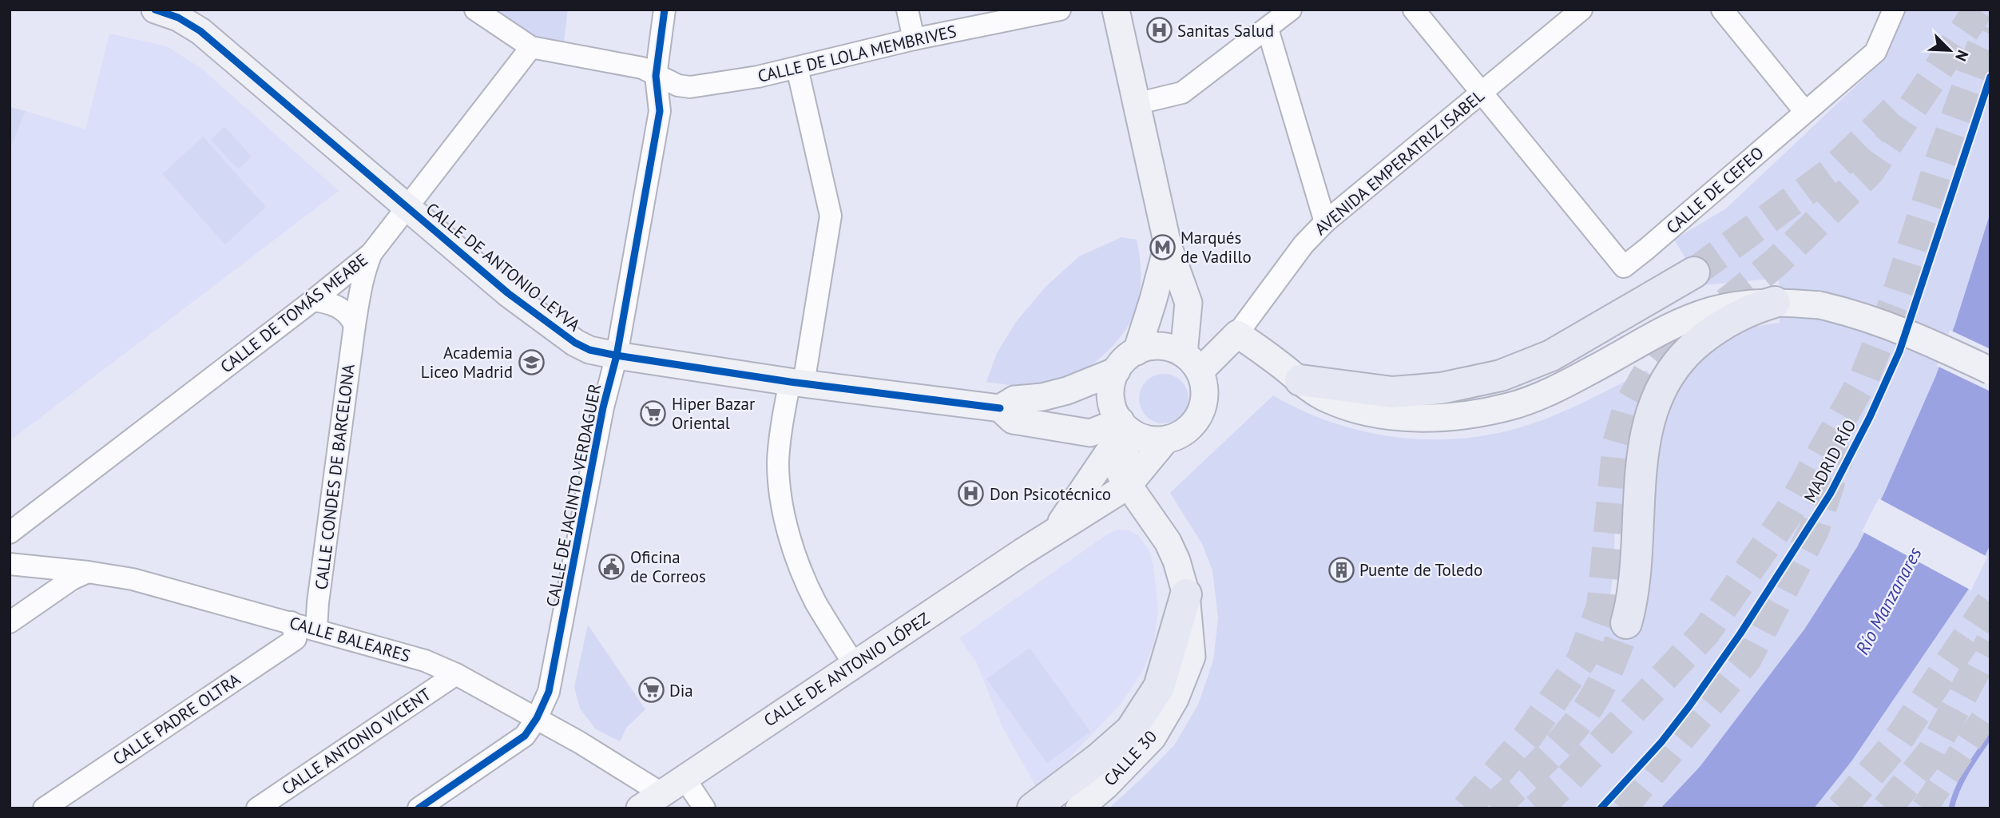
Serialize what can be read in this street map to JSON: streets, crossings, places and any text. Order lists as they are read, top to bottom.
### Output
{
  "streets": {
    "main road": ["CALLE DE ANTONIO LEYVA", "CALLE DE ANTONIO LÓPEZ", "CALLE 30"],
    "street": [
      "CALLE DE LOLA MEMBRIVES",
      "AVENIDA EMPERATRIZ ISABEL",
      "CALLE DE CEFEO",
      "CALLE DE TOMÁS MEABE",
      "CALLE CONDES DE BARCELONA",
      "CALLE DE JACINTO VERDAGUER",
      "CALLE BALEARES",
      "CALLE PADRE OLTRA",
      "CALLE ANTONIO VICENT"
    ],
    "cycle path": ["MADRID RÍO"]
  },
  "crossings": [
    ["CALLE DE LOLA MEMBRIVES", "CALLE DE TOMÁS MEABE"],
    ["CALLE DE LOLA MEMBRIVES", "CALLE DE JACINTO VERDAGUER"],
    ["AVENIDA EMPERATRIZ ISABEL", "CALLE DE CEFEO"],
    ["CALLE DE ANTONIO LEYVA", "CALLE DE TOMÁS MEABE"],
    ["CALLE DE ANTONIO LEYVA", "CALLE DE JACINTO VERDAGUER"],
    ["CALLE DE ANTONIO LEYVA", "CALLE DE ANTONIO LÓPEZ"],
    ["CALLE DE TOMÁS MEABE", "CALLE CONDES DE BARCELONA"],
    ["CALLE CONDES DE BARCELONA", "CALLE BALEARES"],
    ["CALLE DE JACINTO VERDAGUER", "CALLE BALEARES"],
    ["CALLE BALEARES", "CALLE DE ANTONIO LÓPEZ"],
    ["CALLE BALEARES", "CALLE PADRE OLTRA"],
    ["CALLE BALEARES", "CALLE ANTONIO VICENT"],
    ["CALLE DE ANTONIO LÓPEZ", "CALLE 30"]
  ],
  "water": ["Río Manzanares"],
  "places": {
    "hospital": ["Sanitas Salud", "Don Psicotécnico"],
    "metro station": ["Marqués de Vadillo"],
    "school or university": ["Academia Liceo Madrid"],
    "supermarket": ["Hiper Bazar Oriental", "Dia"],
    "public building": ["Oficina de Correos"],
    "building": ["Puente de Toledo"]
  },
  "north": "bottom right"
}
